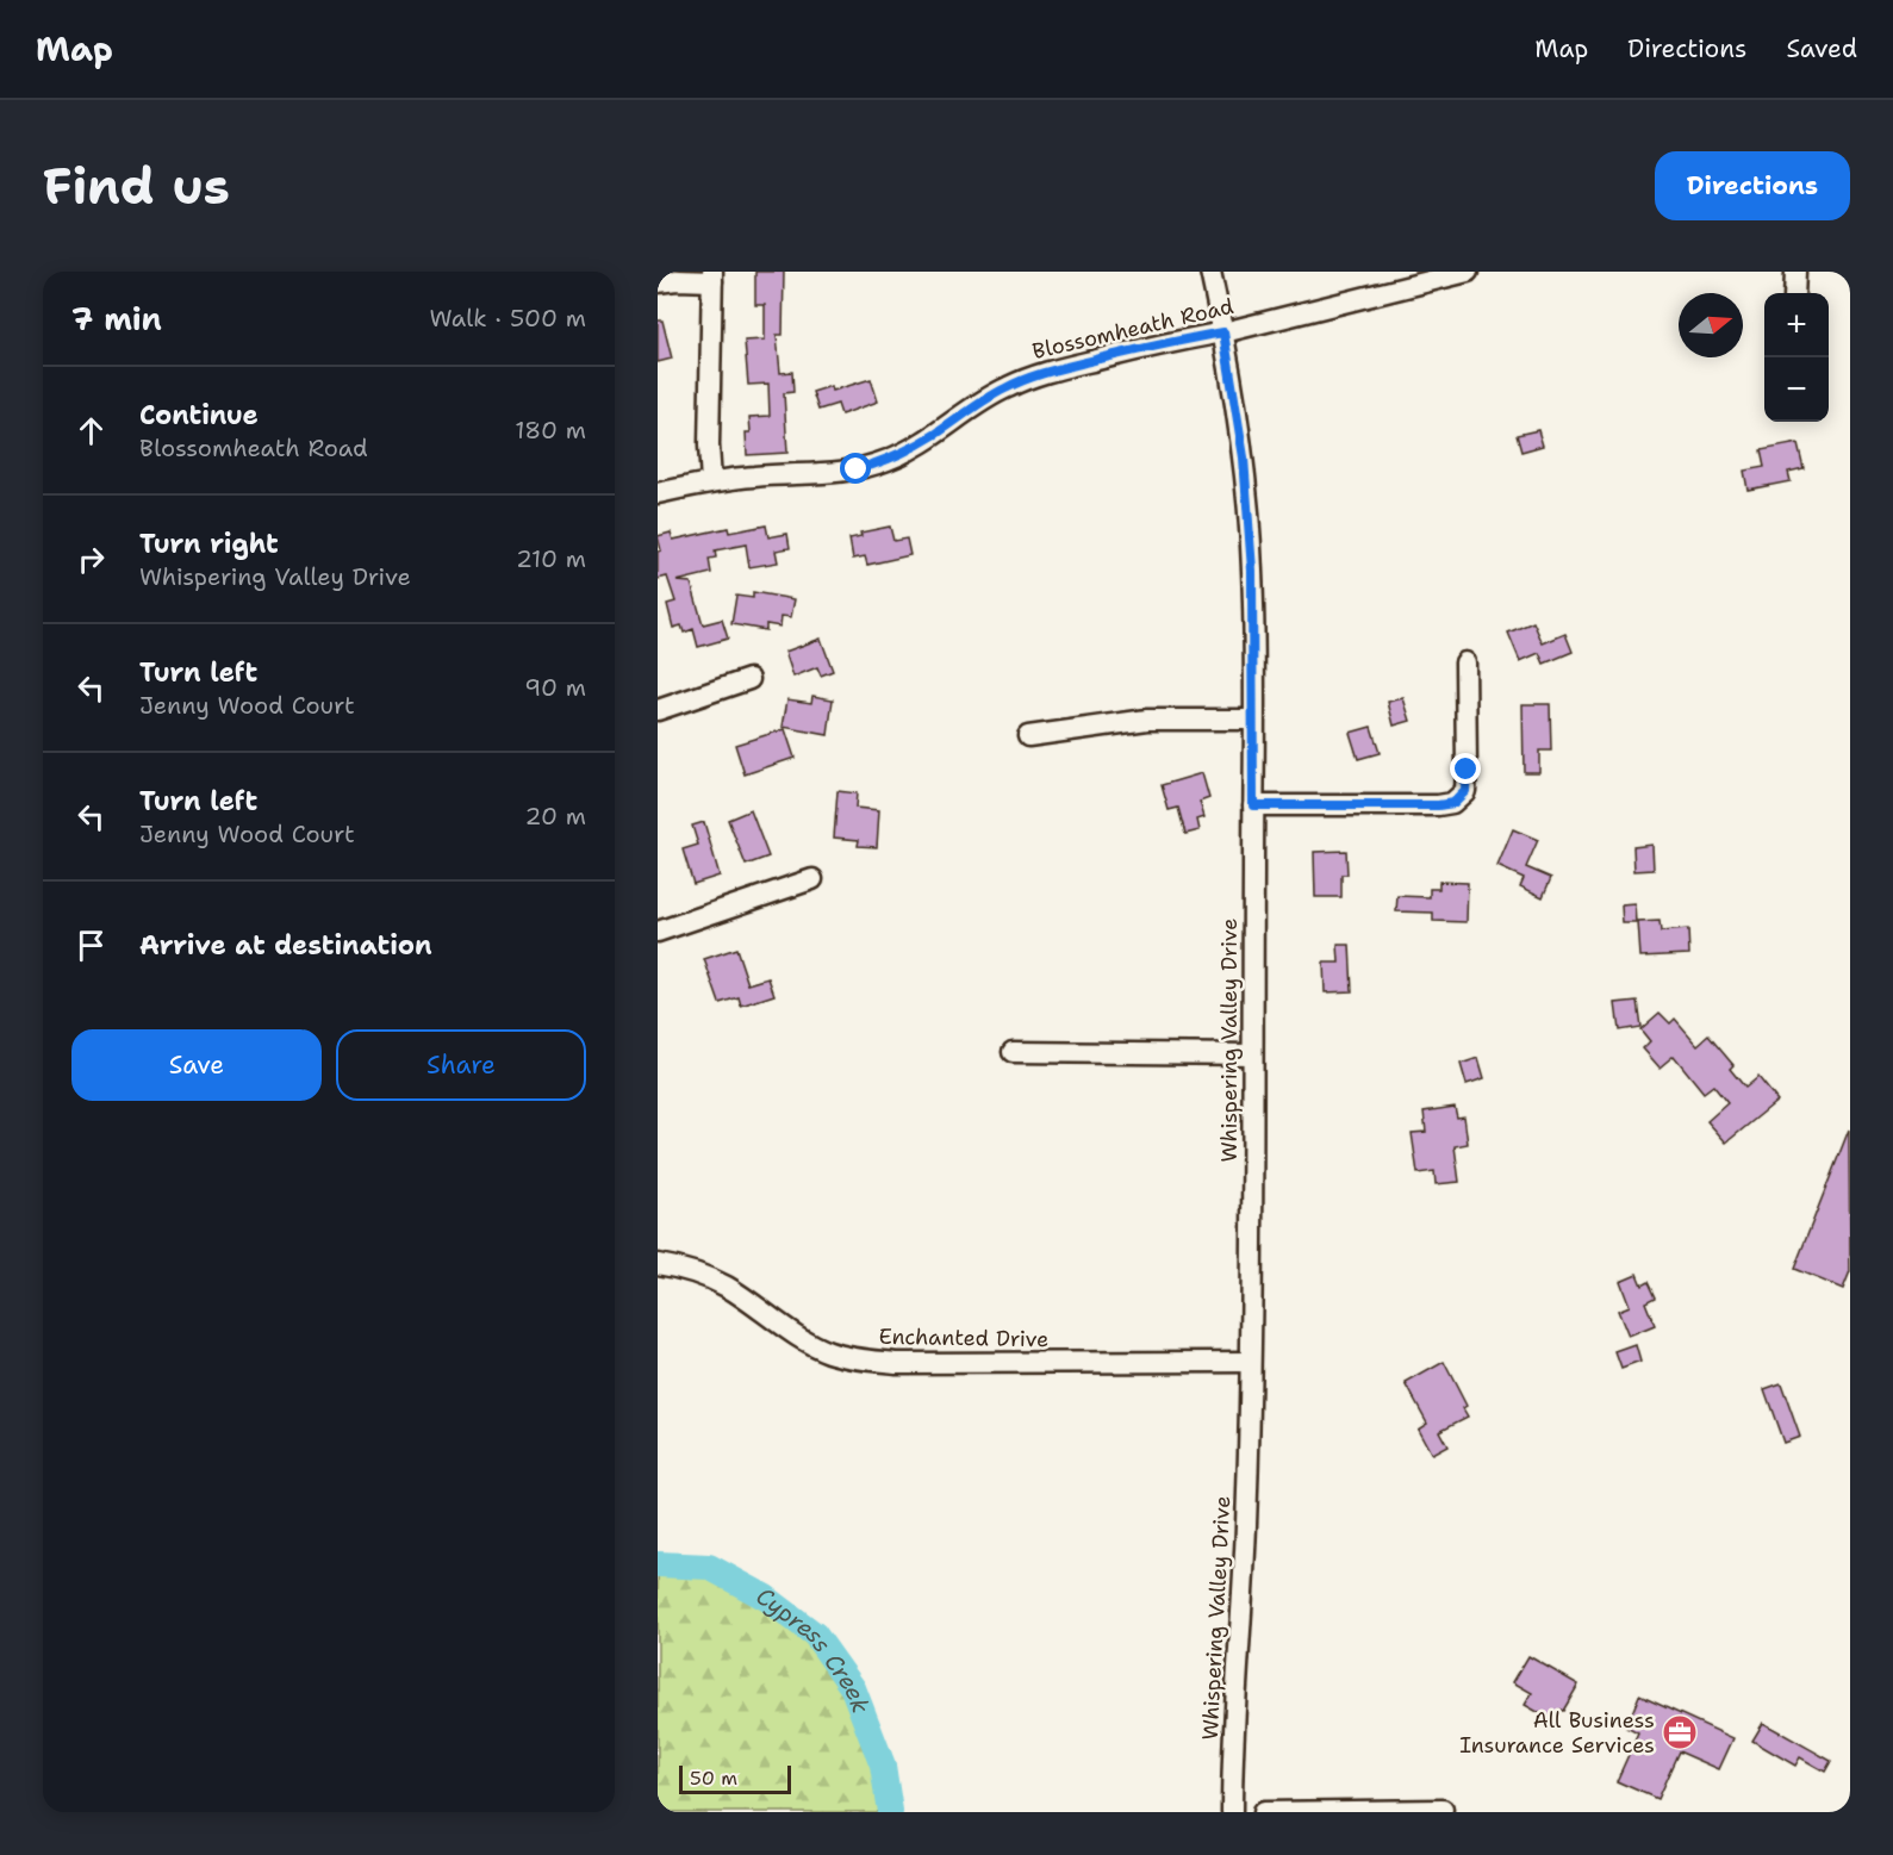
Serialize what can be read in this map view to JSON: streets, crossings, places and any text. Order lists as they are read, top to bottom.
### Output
{
  "streets": {
    "street": ["Blossomheath Road", "Whispering Valley Drive", "Enchanted Drive"]
  },
  "crossings": [
    ["Blossomheath Road", "Whispering Valley Drive"],
    ["Whispering Valley Drive", "Enchanted Drive"]
  ],
  "water": ["Cypress Creek"],
  "places": {
    "office": ["All Business Insurance Services"]
  },
  "scale_bar": "50 m",
  "north": "right",
  "page": {
    "header": "Map",
    "nav": ["Map", "Directions", "Saved"],
    "buttons": [
      "Directions",
      ["Save", "Share"]
    ],
    "title": "Find us",
    "heading": ["7 min", "Walk · 500 m"],
    "map_buttons": ["+", "−"],
    "list": [
      ["Continue", "Blossomheath Road", "180 m"],
      ["Turn right", "Whispering Valley Drive", "210 m"],
      ["Turn left", "Jenny Wood Court", "90 m"],
      ["Turn left", "Jenny Wood Court", "20 m"],
      "Arrive at destination"
    ],
    "scale": "50 m"
  }
}
